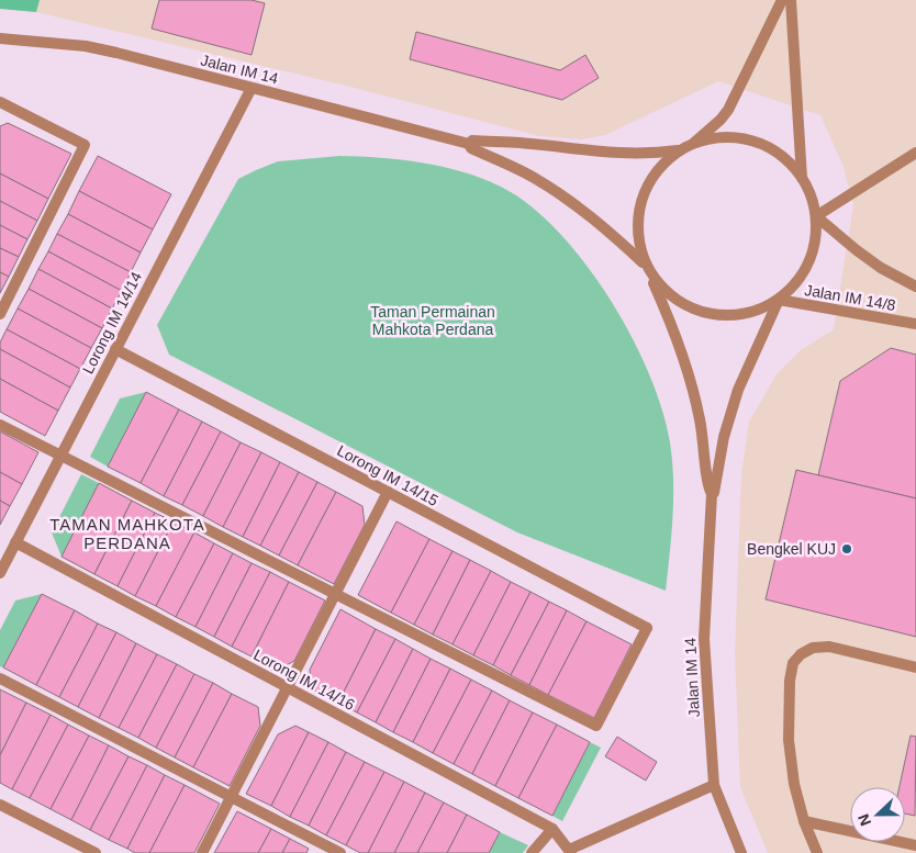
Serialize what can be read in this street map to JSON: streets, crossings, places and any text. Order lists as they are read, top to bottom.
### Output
{
  "streets": {
    "street": [
      "Jalan IM 14",
      "Jalan IM 14/8",
      "Lorong IM 14/14",
      "Lorong IM 14/15",
      "Lorong IM 14/16"
    ]
  },
  "crossings": [
    ["Jalan IM 14", "Lorong IM 14/14"],
    ["Lorong IM 14/14", "Lorong IM 14/15"],
    ["Lorong IM 14/14", "Lorong IM 14/16"]
  ],
  "districts": ["TAMAN MAHKOTA PERDANA"],
  "parks": ["Taman Permainan Mahkota Perdana"],
  "places": ["Bengkel KUJ"],
  "north": "left"
}
